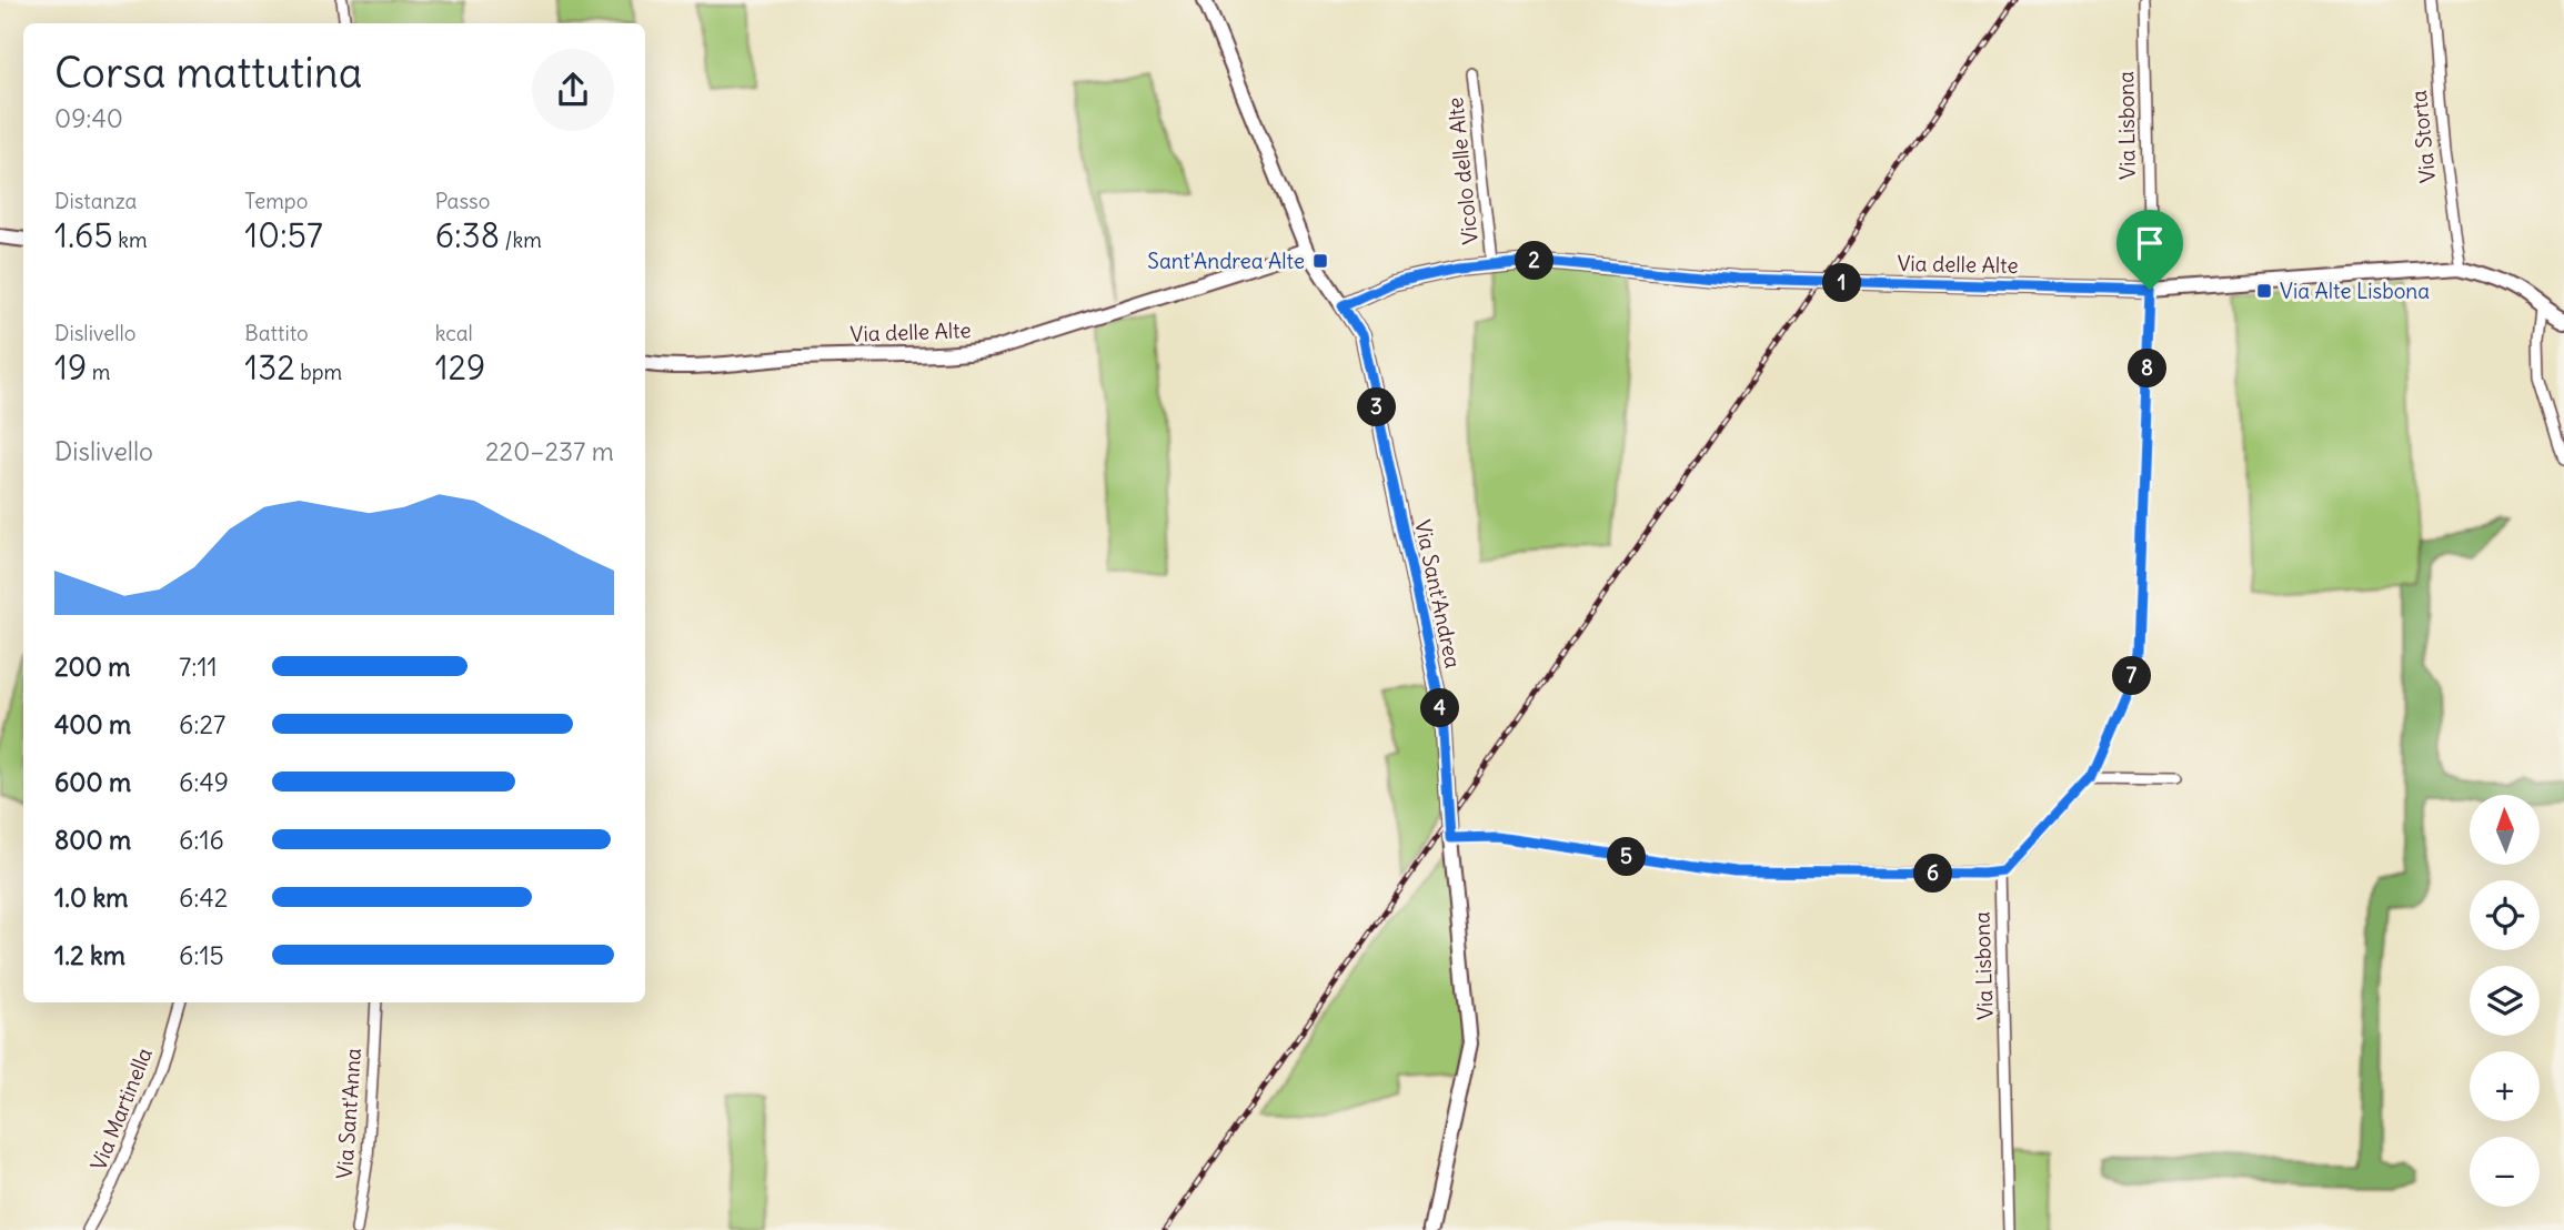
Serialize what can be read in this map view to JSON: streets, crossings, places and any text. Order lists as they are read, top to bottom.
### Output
{
  "streets": {
    "street": [
      "Via Lisbona",
      "Via Storta",
      "Vicolo delle Alte",
      "Via delle Alte",
      "Via Sant'Andrea",
      "Via Martinella",
      "Via Sant'Anna"
    ]
  },
  "crossings": [
    ["Via Lisbona", "Via delle Alte"],
    ["Via Storta", "Via delle Alte"],
    ["Vicolo delle Alte", "Via delle Alte"],
    ["Via delle Alte", "Via Sant'Andrea"]
  ],
  "places": {
    "transit": ["Sant'Andrea Alte", "Via Alte Lisbona"]
  },
  "north": "top",
  "page": {
    "heading": ["Corsa mattutina", "09:40"],
    "stats": [
      ["Distanza", "1.65 km"],
      ["Tempo", "10:57"],
      ["Passo", "6:38 /km"],
      ["Dislivello", "19 m"],
      ["Battito", "132 bpm"],
      ["kcal", "129"]
    ],
    "pins": [
      "2",
      "1",
      "8",
      "3",
      "7",
      "4",
      "5",
      "6"
    ],
    "chart": ["Dislivello", "220–237 m"],
    "list": [
      {
        "name": "200 m",
        "note": "7:11"
      },
      {
        "name": "400 m",
        "note": "6:27"
      },
      {
        "name": "600 m",
        "note": "6:49"
      },
      {
        "name": "800 m",
        "note": "6:16"
      },
      {
        "name": "1.0 km",
        "note": "6:42"
      },
      {
        "name": "1.2 km",
        "note": "6:15"
      }
    ],
    "map_buttons": ["+", "−"]
  }
}
